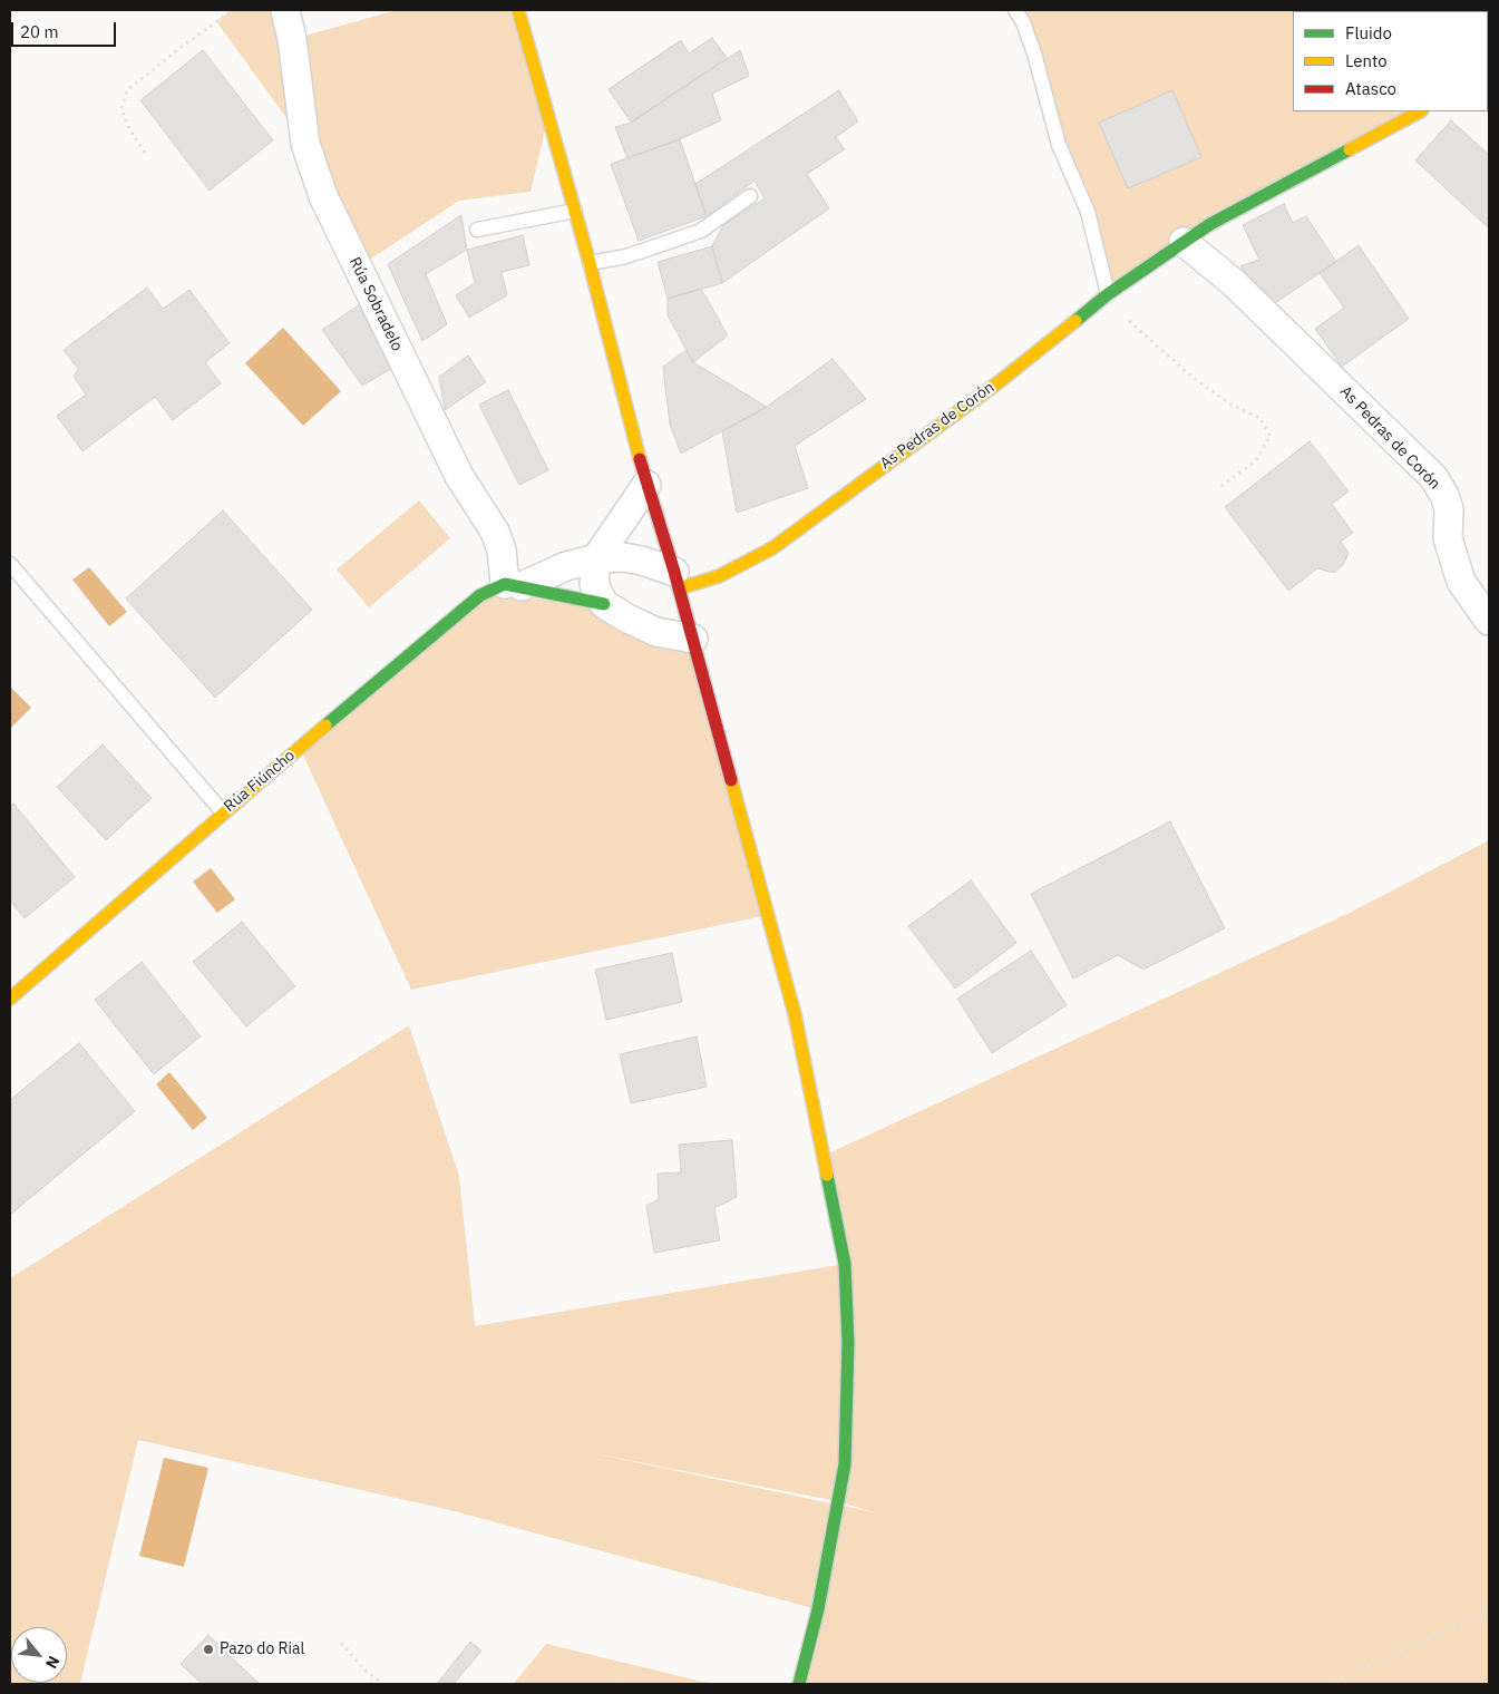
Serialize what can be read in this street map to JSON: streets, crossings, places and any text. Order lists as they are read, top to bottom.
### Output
{
  "streets": {
    "main road": ["As Pedras de Corón", "Rúa Fiúncho"],
    "street": ["Rúa Sobradelo"]
  },
  "crossings": [
    ["Rúa Sobradelo", "Rúa Fiúncho"],
    ["As Pedras de Corón", "Rúa Fiúncho"]
  ],
  "places": ["Pazo do Rial"],
  "legend": ["Fluido", "Lento", "Atasco"],
  "scale_bar": "20 m",
  "north": "bottom right"
}
